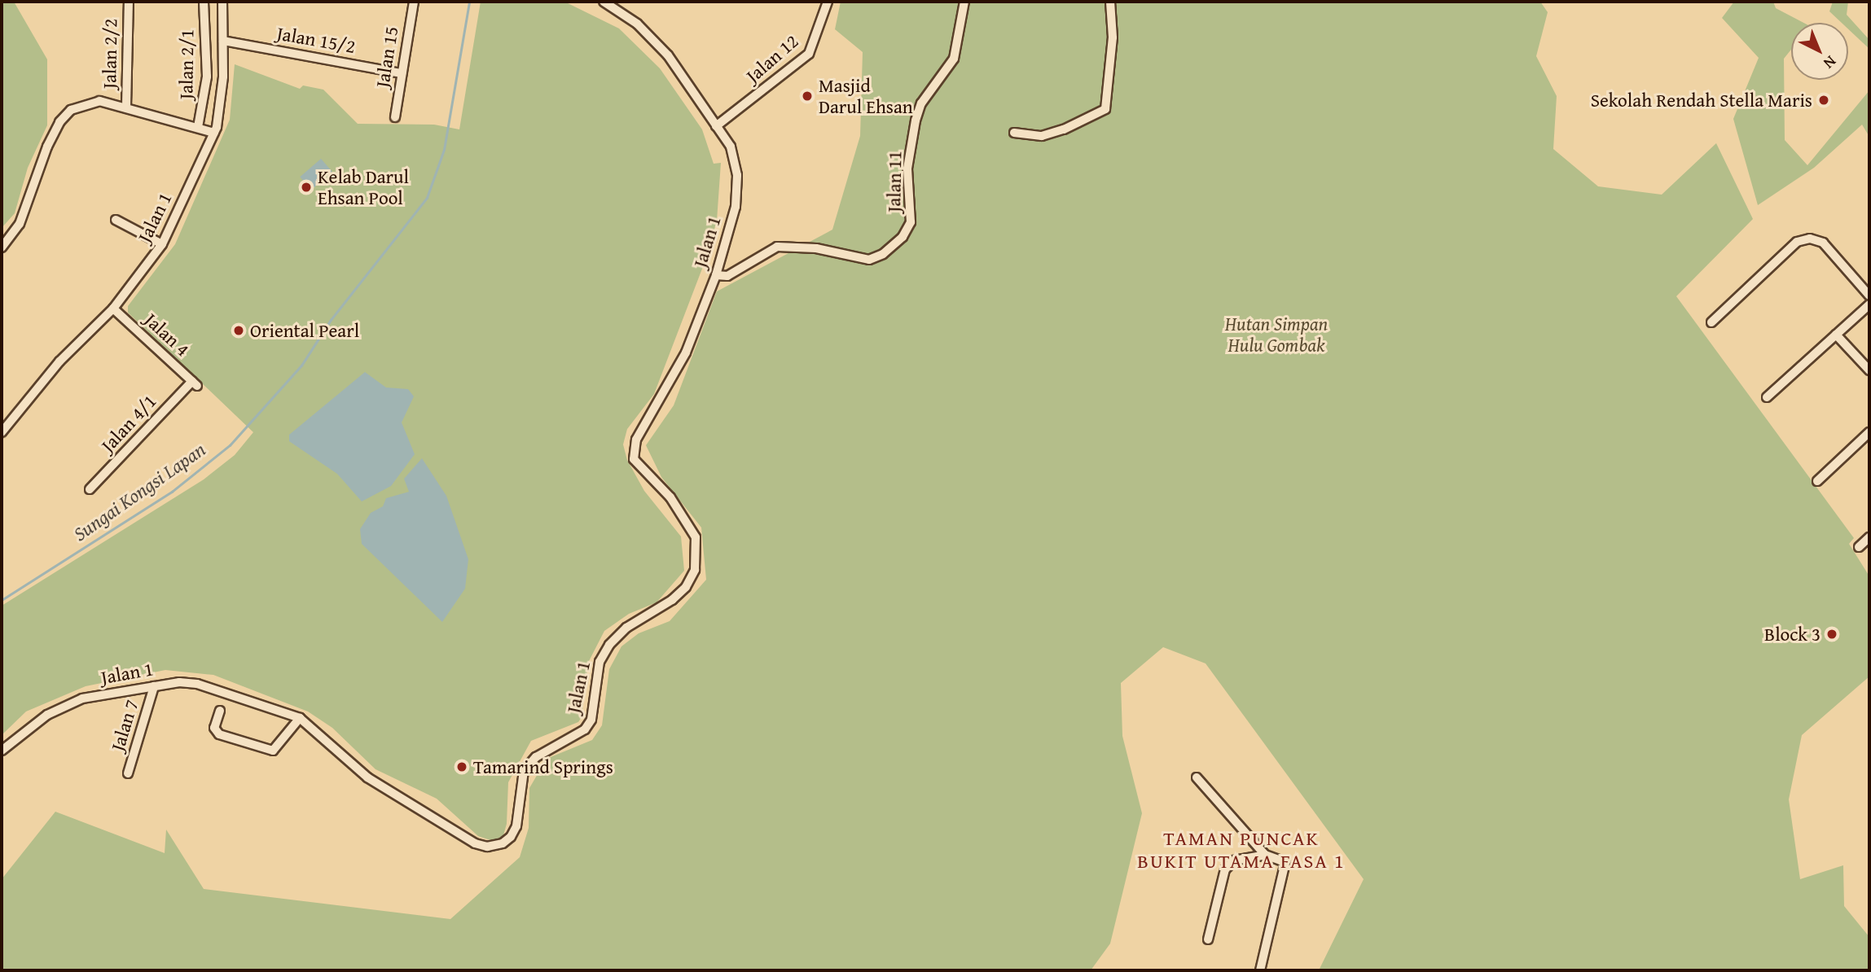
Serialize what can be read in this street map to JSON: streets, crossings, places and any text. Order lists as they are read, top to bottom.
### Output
{
  "streets": {
    "street": [
      "Jalan 15/2",
      "Jalan 2/2",
      "Jalan 15",
      "Jalan 12",
      "Jalan 2/1",
      "Jalan 11",
      "Jalan 1",
      "Jalan 4",
      "Jalan 4/1",
      "Jalan 7"
    ]
  },
  "crossings": [
    ["Jalan 15/2", "Jalan 15"],
    ["Jalan 15/2", "Jalan 1"],
    ["Jalan 12", "Jalan 1"],
    ["Jalan 11", "Jalan 1"],
    ["Jalan 1", "Jalan 4"],
    ["Jalan 1", "Jalan 7"],
    ["Jalan 4", "Jalan 4/1"]
  ],
  "districts": ["TAMAN PUNCAK BUKIT UTAMA FASA 1"],
  "water": ["Sungai Kongsi Lapan"],
  "parks": ["Hutan Simpan Hulu Gombak"],
  "places": [
    "Masjid Darul Ehsan",
    "Sekolah Rendah Stella Maris",
    "Kelab Darul Ehsan Pool",
    "Oriental Pearl",
    "Block 3",
    "Tamarind Springs"
  ],
  "north": "bottom right"
}
